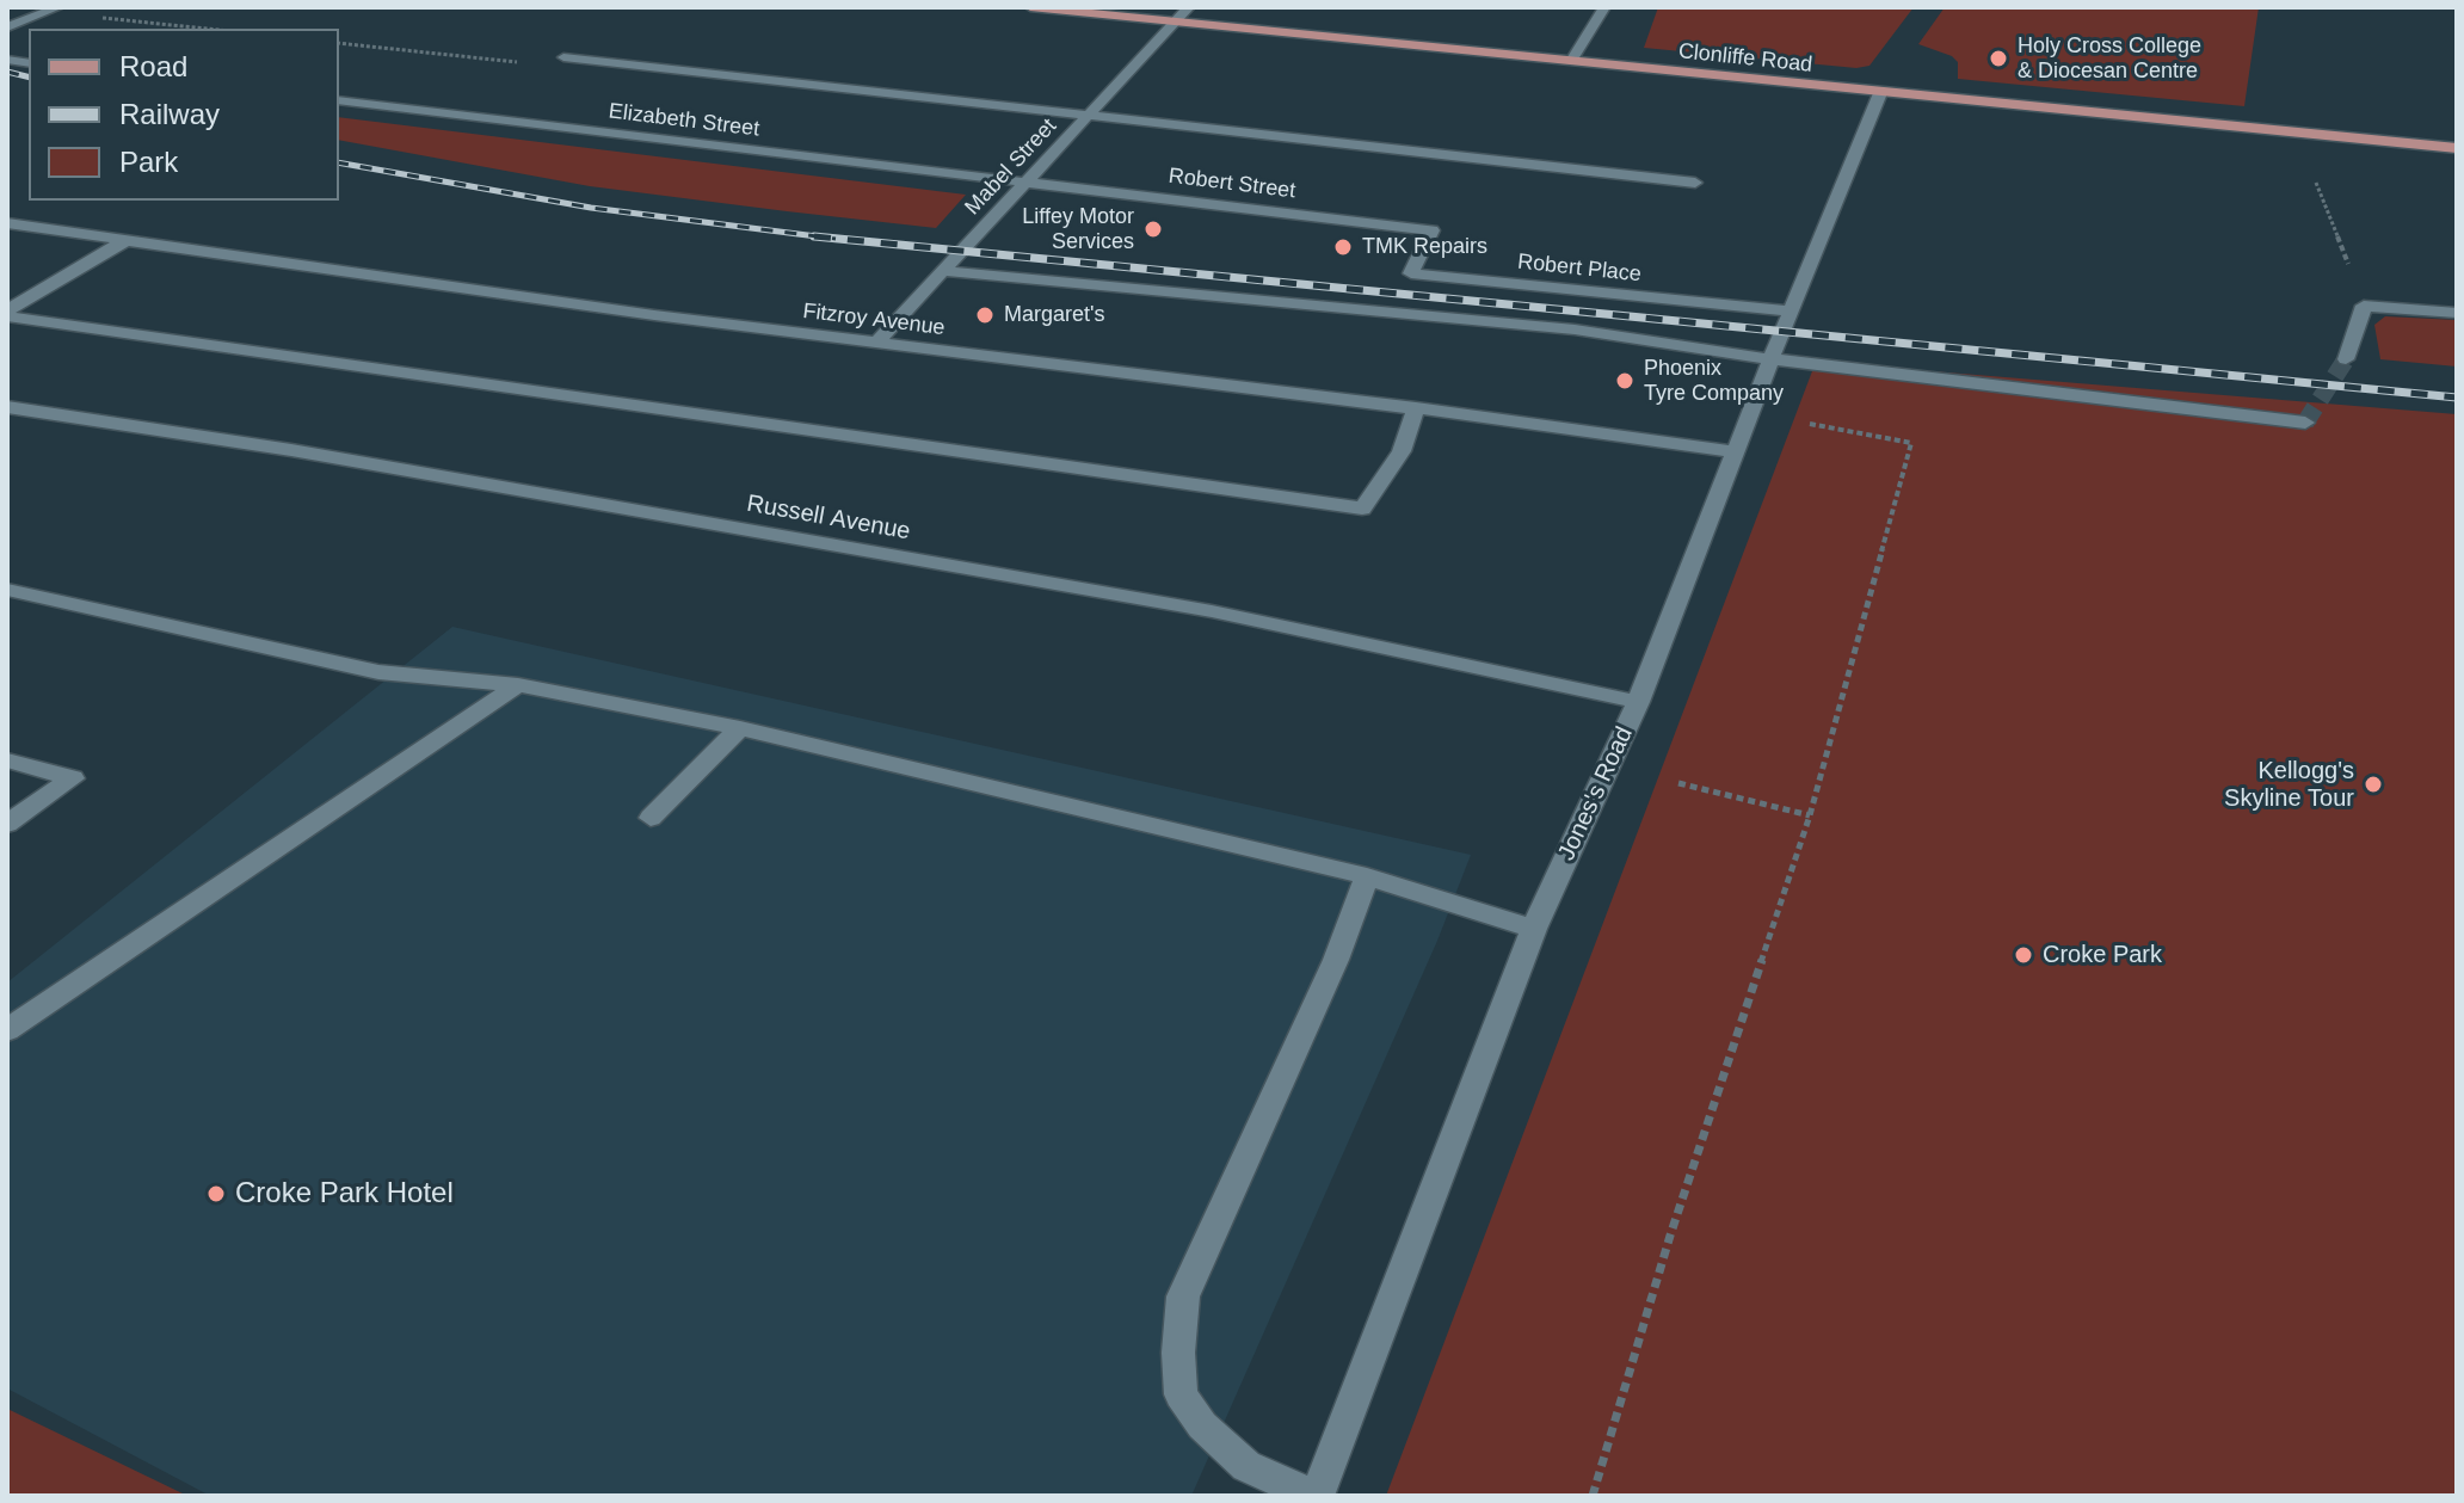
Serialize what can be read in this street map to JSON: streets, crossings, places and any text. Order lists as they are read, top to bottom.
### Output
{
  "streets": {
    "main road": ["Clonliffe Road"],
    "street": [
      "Elizabeth Street",
      "Mabel Street",
      "Robert Street",
      "Robert Place",
      "Fitzroy Avenue",
      "Russell Avenue",
      "Jones's Road"
    ]
  },
  "crossings": [
    ["Clonliffe Road", "Mabel Street"],
    ["Clonliffe Road", "Jones's Road"],
    ["Elizabeth Street", "Mabel Street"],
    ["Elizabeth Street", "Robert Street"],
    ["Mabel Street", "Robert Street"],
    ["Mabel Street", "Fitzroy Avenue"],
    ["Robert Street", "Robert Place"],
    ["Robert Place", "Jones's Road"],
    ["Fitzroy Avenue", "Jones's Road"],
    ["Russell Avenue", "Jones's Road"]
  ],
  "places": [
    "Holy Cross College & Diocesan Centre",
    "Liffey Motor Services",
    "TMK Repairs",
    "Margaret's",
    "Phoenix Tyre Company",
    "Kellogg's Skyline Tour",
    "Croke Park",
    "Croke Park Hotel"
  ],
  "legend": ["Road", "Railway", "Park"]
}
